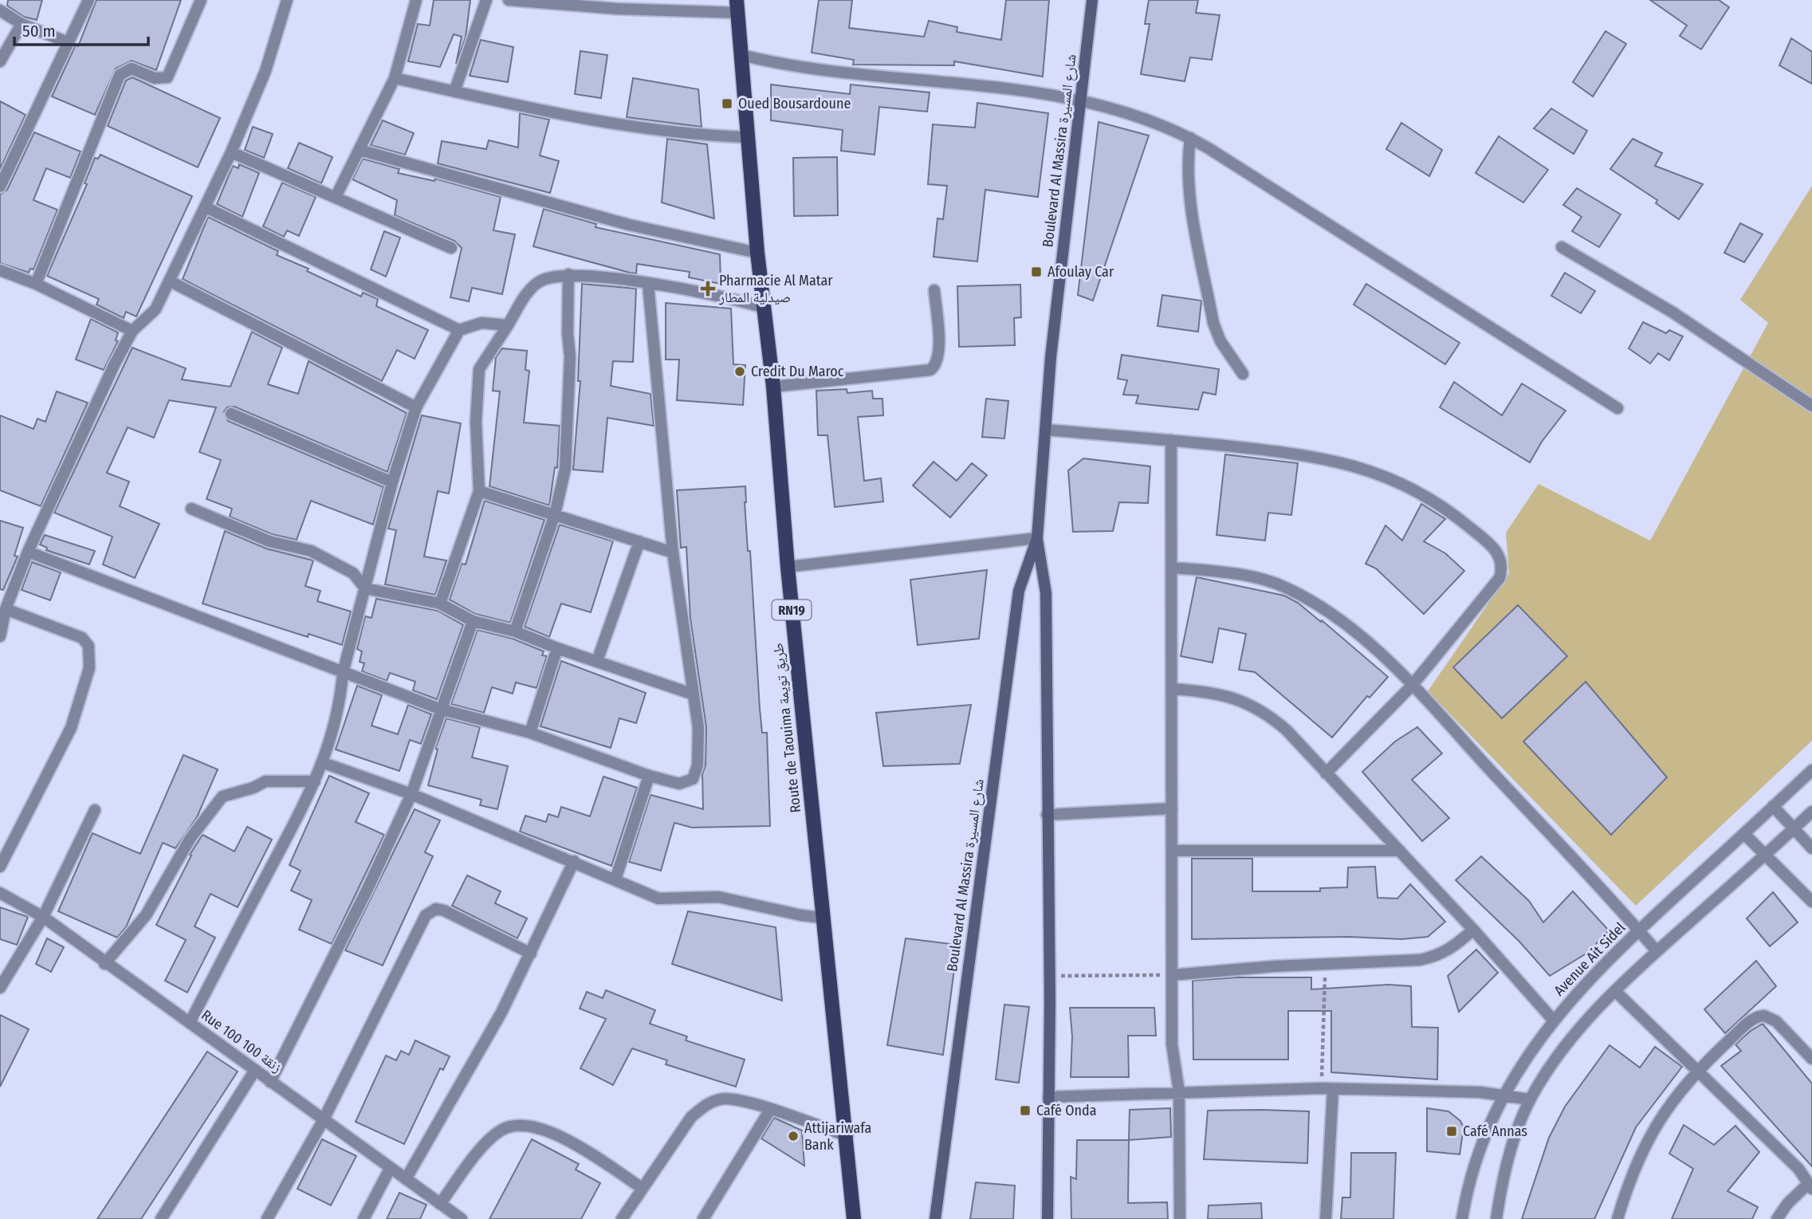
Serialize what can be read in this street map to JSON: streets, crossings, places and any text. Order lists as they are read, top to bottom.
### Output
{
  "streets": {
    "main road": ["Boulevard Al Massira شارع المسيرة", "RN19", "Route de Taouima طريق تويمة"],
    "street": ["Avenue Ait Sidel", "Rue 100 زنقة 100"]
  },
  "places": {
    "transit": [
      "Oued Bousardoune",
      "Afoulay Car",
      "Café Onda",
      "Café Annas"
    ],
    "health": ["Pharmacie Al Matar صيدلية المطار"],
    "other": ["Credit Du Maroc", "Attijariwafa Bank"]
  },
  "scale_bar": "50 m"
}
